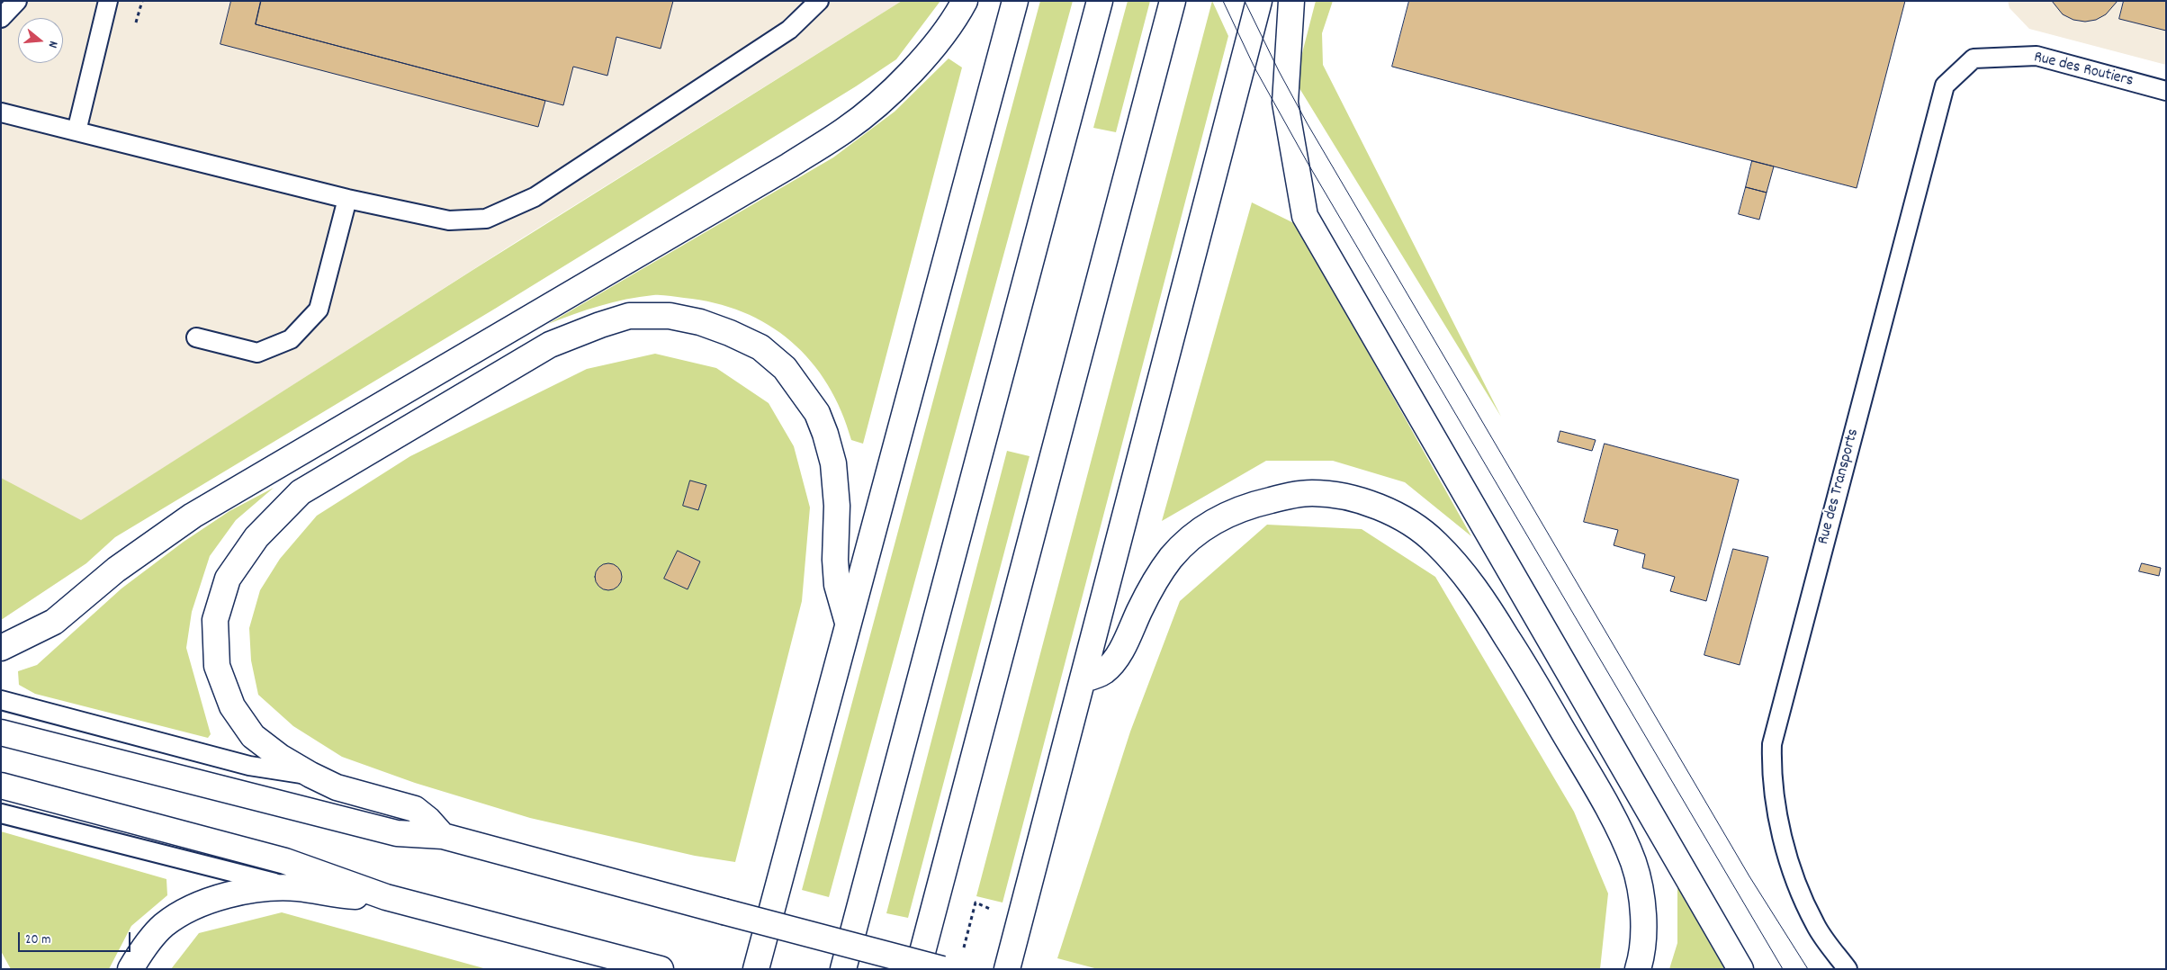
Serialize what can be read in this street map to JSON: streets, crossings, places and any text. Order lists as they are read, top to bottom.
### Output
{
  "streets": {
    "lane": ["Rue des Routiers", "Rue des Transports"]
  },
  "crossings": [
    ["Rue des Routiers", "Rue des Transports"]
  ],
  "scale_bar": "20 m",
  "north": "right"
}
